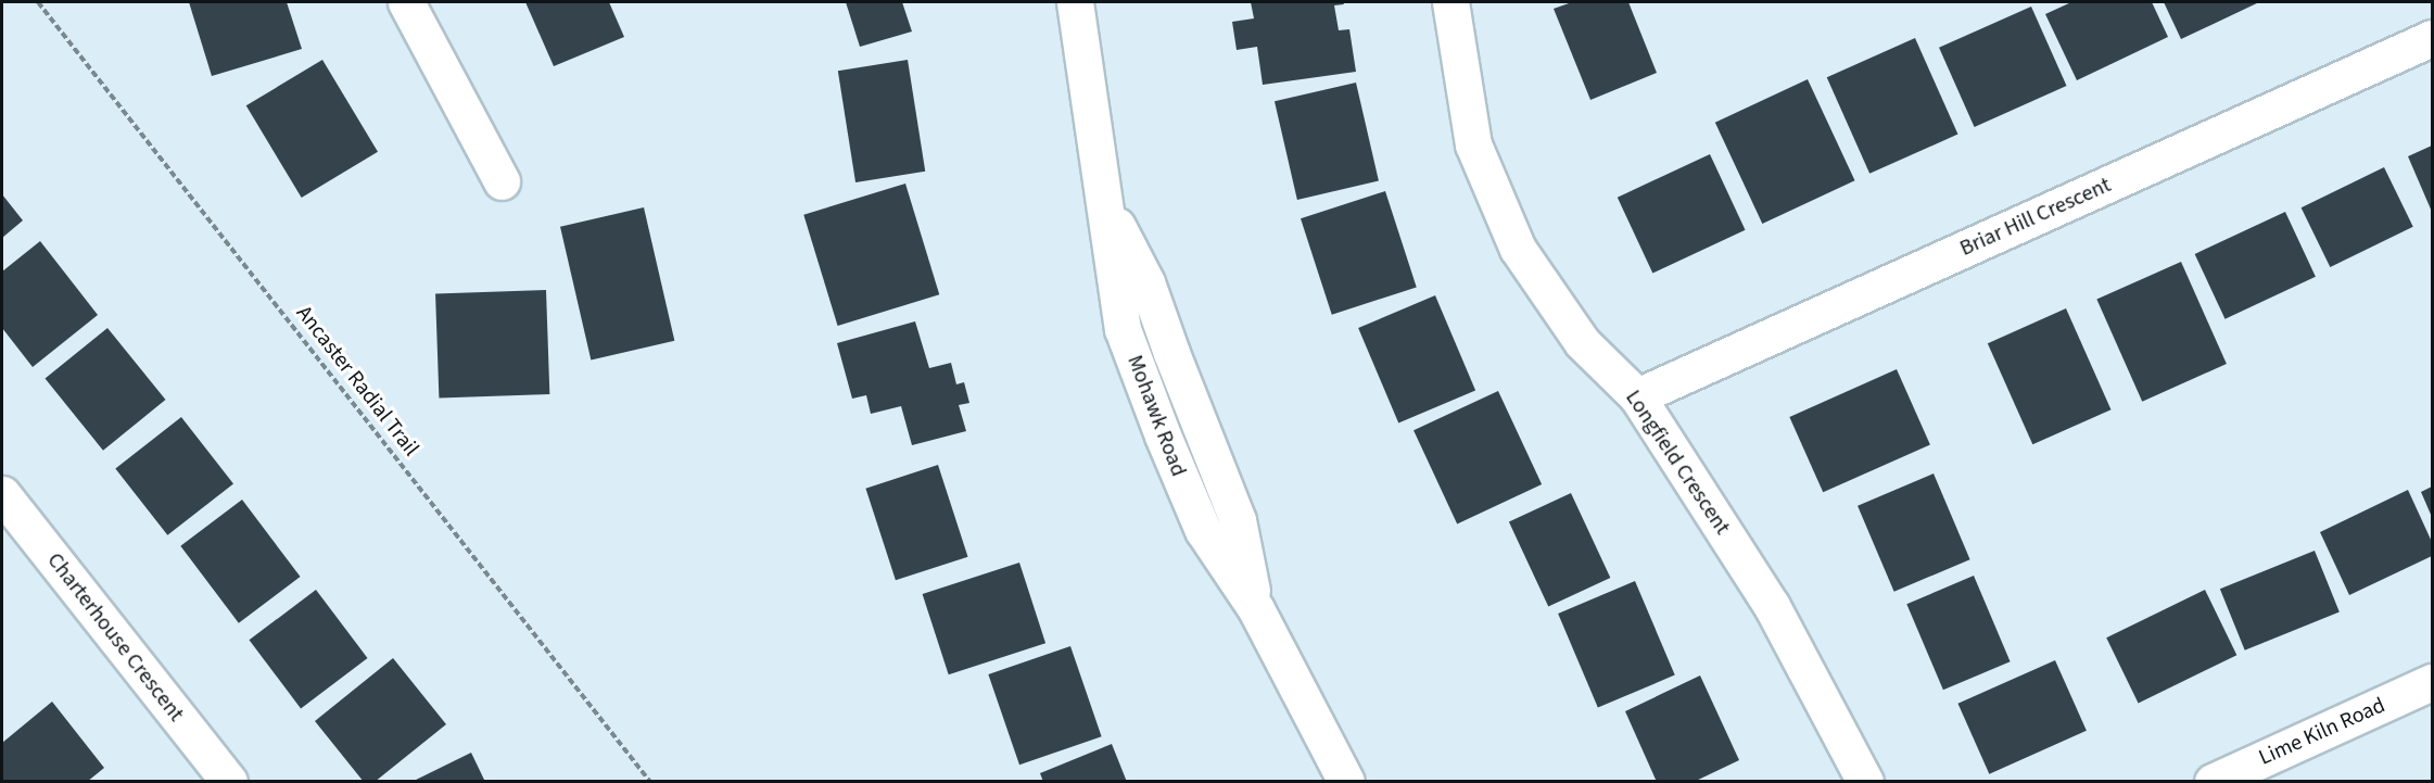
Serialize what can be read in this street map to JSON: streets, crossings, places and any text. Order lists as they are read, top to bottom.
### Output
{
  "streets": {
    "street": [
      "Briar Hill Crescent",
      "Mohawk Road",
      "Longfield Crescent",
      "Charterhouse Crescent",
      "Lime Kiln Road"
    ],
    "path": ["Ancaster Radial Trail"]
  },
  "crossings": [
    ["Briar Hill Crescent", "Longfield Crescent"]
  ]
}
